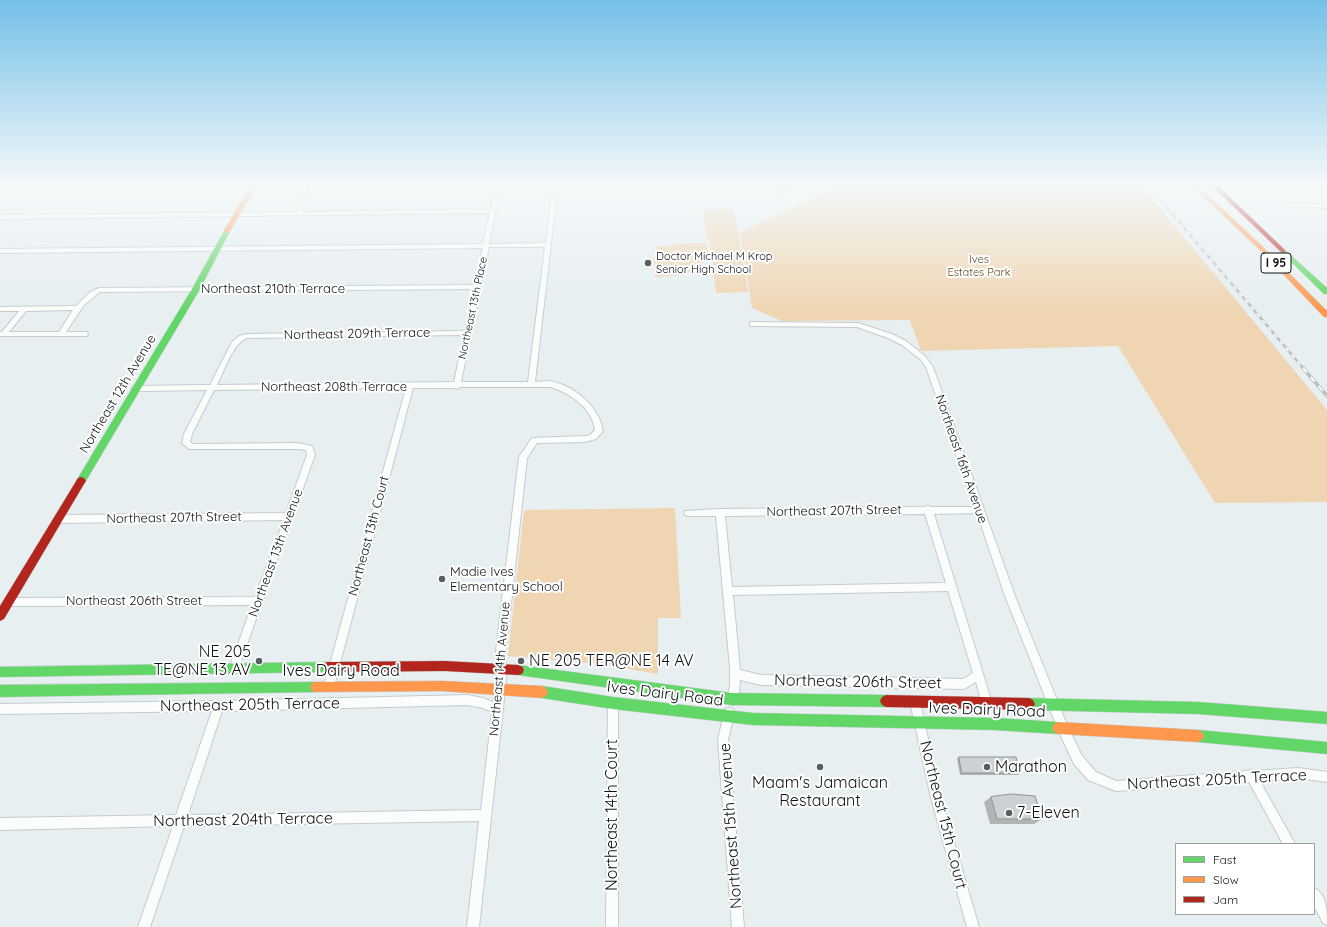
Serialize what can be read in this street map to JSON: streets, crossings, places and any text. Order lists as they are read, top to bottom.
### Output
{
  "streets": {
    "main road": ["I 95", "Northeast 12th Avenue", "Ives Dairy Road"],
    "street": [
      "Northeast 210th Terrace",
      "Northeast 13th Place",
      "Northeast 209th Terrace",
      "Northeast 208th Terrace",
      "Northeast 16th Avenue",
      "Northeast 207th Street",
      "Northeast 13th Court",
      "Northeast 13th Avenue",
      "Northeast 206th Street",
      "Northeast 14th Avenue",
      "Northeast 205th Terrace",
      "Northeast 14th Court",
      "Northeast 15th Court",
      "Northeast 204th Terrace",
      "Northeast 15th Avenue"
    ]
  },
  "crossings": [
    ["Northeast 210th Terrace", "Northeast 13th Place"],
    ["Northeast 210th Terrace", "Northeast 12th Avenue"],
    ["Northeast 13th Place", "Northeast 209th Terrace"],
    ["Northeast 13th Place", "Northeast 208th Terrace"],
    ["Northeast 209th Terrace", "Northeast 208th Terrace"],
    ["Northeast 209th Terrace", "Northeast 13th Avenue"],
    ["Northeast 208th Terrace", "Northeast 12th Avenue"],
    ["Northeast 208th Terrace", "Northeast 13th Court"],
    ["Northeast 208th Terrace", "Northeast 13th Avenue"],
    ["Northeast 208th Terrace", "Northeast 14th Avenue"],
    ["Northeast 12th Avenue", "Northeast 207th Street"],
    ["Northeast 12th Avenue", "Northeast 206th Street"],
    ["Northeast 16th Avenue", "Northeast 207th Street"],
    ["Northeast 16th Avenue", "Ives Dairy Road"],
    ["Northeast 16th Avenue", "Northeast 205th Terrace"],
    ["Northeast 207th Street", "Northeast 13th Avenue"],
    ["Northeast 207th Street", "Northeast 15th Avenue"],
    ["Northeast 13th Court", "Ives Dairy Road"],
    ["Northeast 13th Avenue", "Northeast 206th Street"],
    ["Northeast 13th Avenue", "Ives Dairy Road"],
    ["Northeast 206th Street", "Northeast 15th Avenue"],
    ["Northeast 14th Avenue", "Ives Dairy Road"],
    ["Northeast 14th Avenue", "Northeast 205th Terrace"],
    ["Northeast 14th Avenue", "Northeast 204th Terrace"],
    ["Ives Dairy Road", "Northeast 205th Terrace"],
    ["Ives Dairy Road", "Northeast 14th Court"],
    ["Ives Dairy Road", "Northeast 15th Court"],
    ["Ives Dairy Road", "Northeast 15th Avenue"]
  ],
  "parks": ["Ives Estates Park"],
  "places": [
    "Doctor Michael M Krop Senior High School",
    "Madie Ives Elementary School",
    "NE 205 TE@NE 13 AV",
    "NE 205 TER@NE 14 AV",
    "Maam's Jamaican Restaurant",
    "Marathon",
    "7-Eleven"
  ],
  "legend": ["Fast", "Slow", "Jam"]
}
